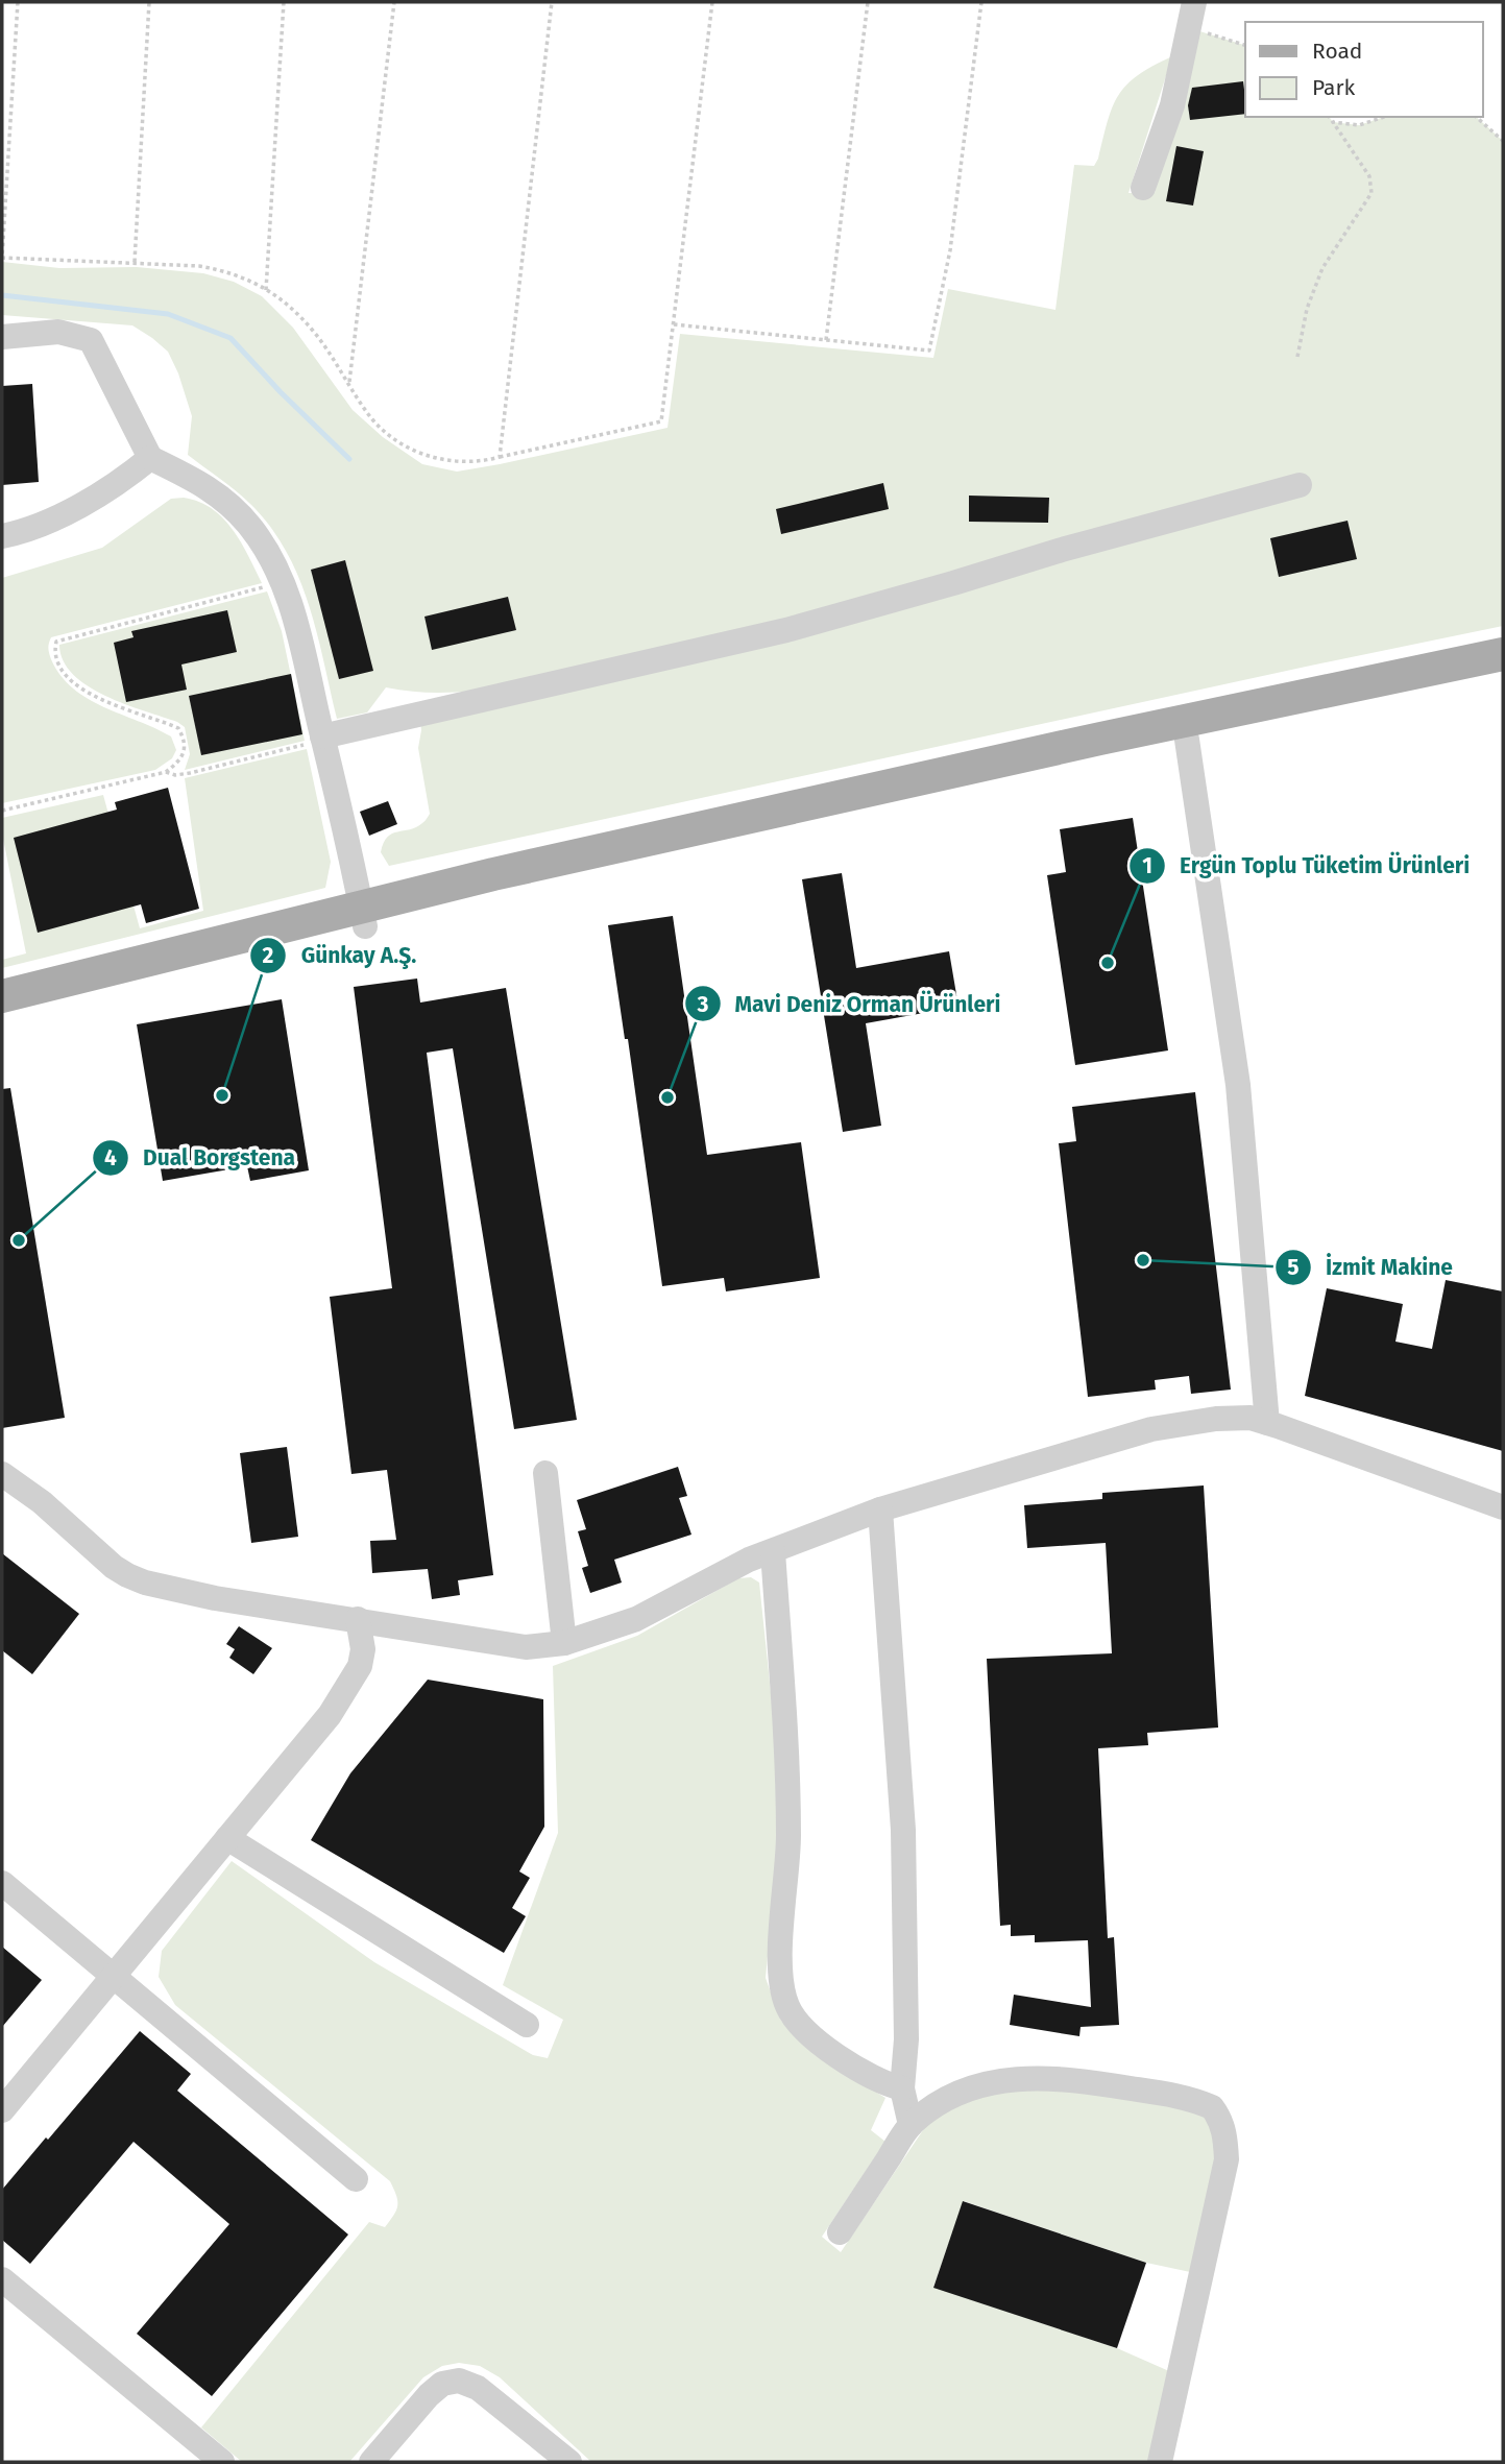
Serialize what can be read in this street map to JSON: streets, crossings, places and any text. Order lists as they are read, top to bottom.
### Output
{
  "places": [
    "Ergün Toplu Tüketim Ürünleri",
    "Günkay A.Ş.",
    "Mavi Deniz Orman Ürünleri",
    "Dual Borgstena",
    "İzmit Makine"
  ],
  "legend": ["Road", "Park"]
}
